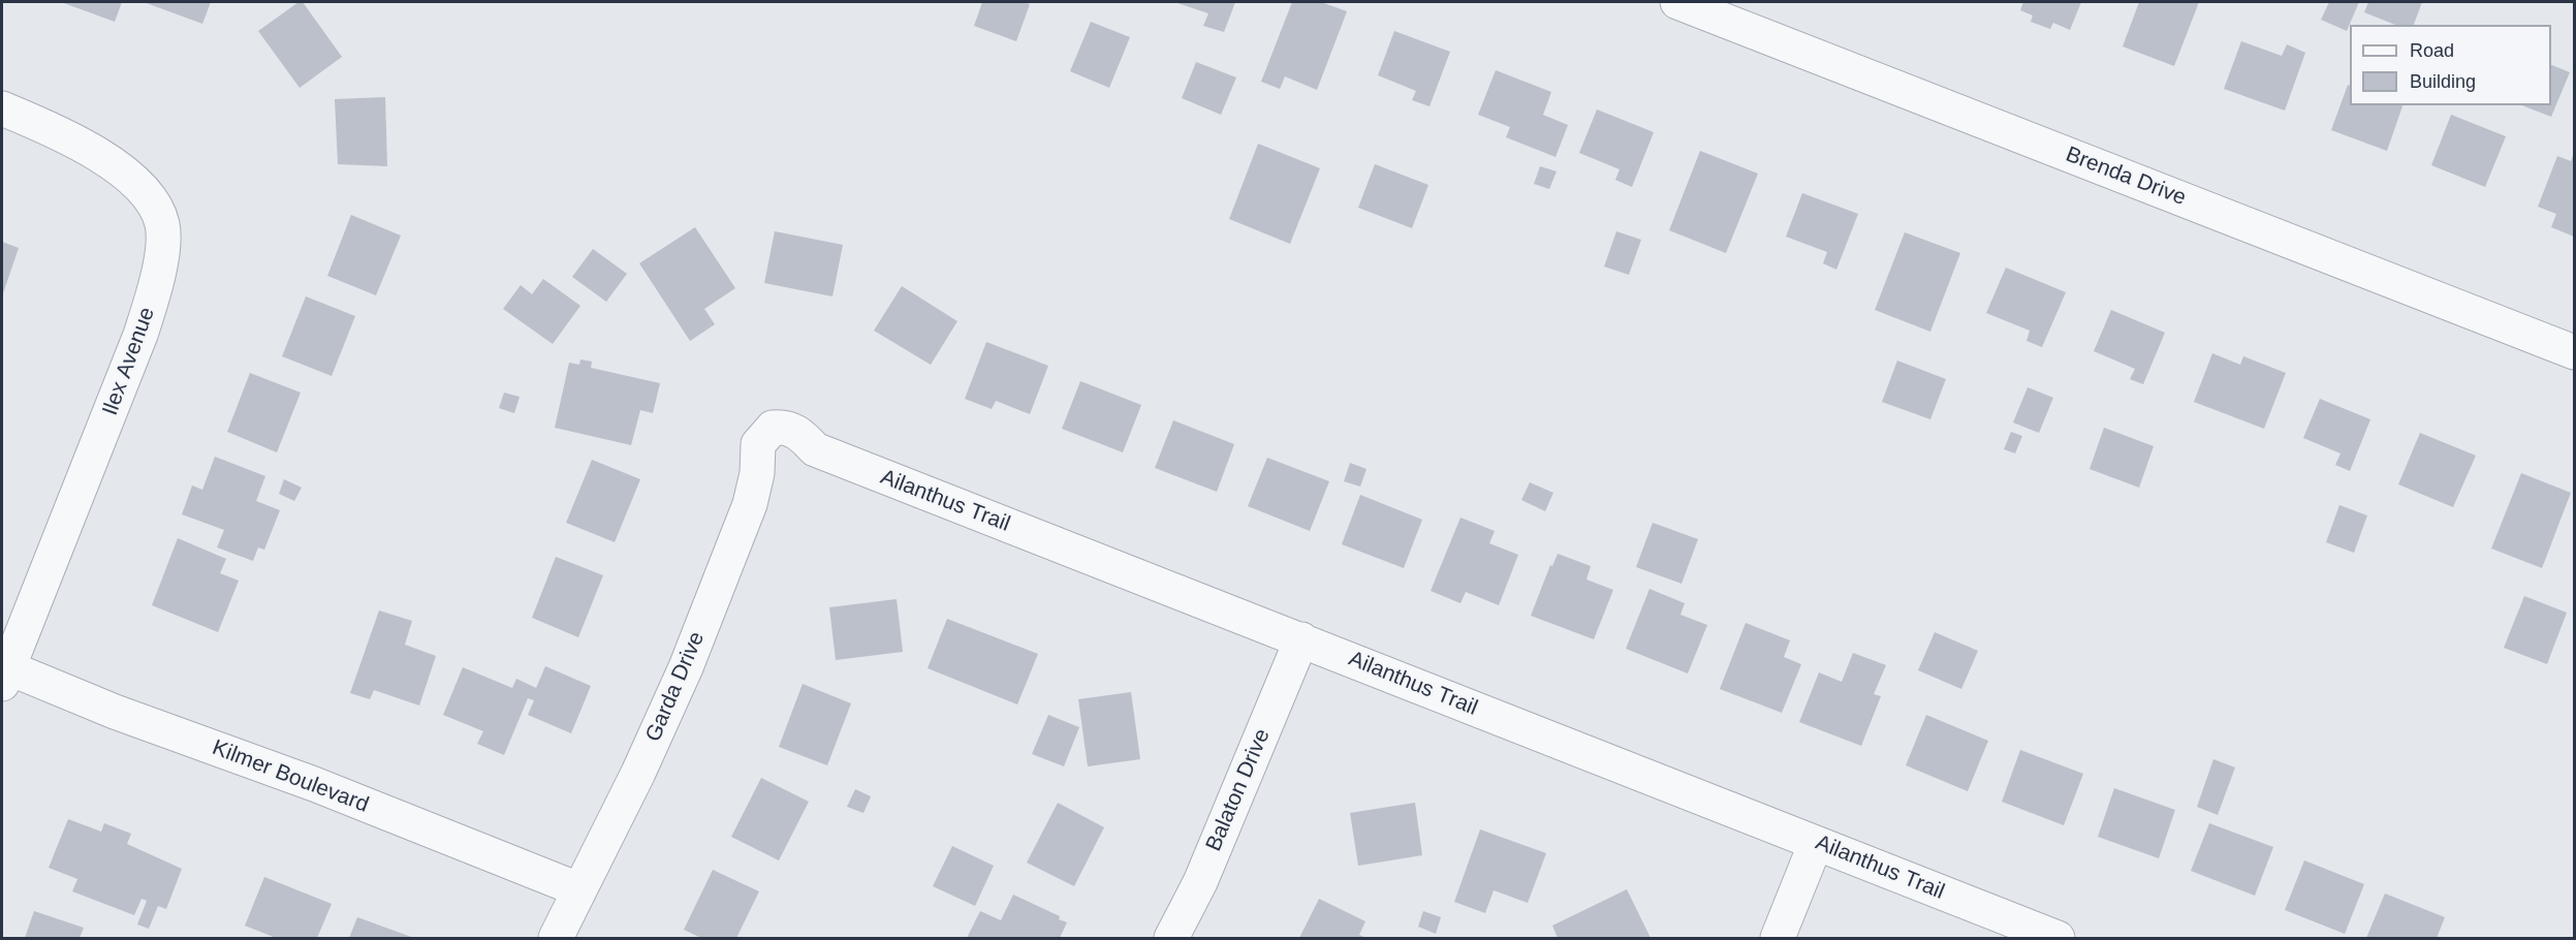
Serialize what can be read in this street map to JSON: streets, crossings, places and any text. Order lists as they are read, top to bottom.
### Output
{
  "streets": {
    "street": [
      "Brenda Drive",
      "Ilex Avenue",
      "Ailanthus Trail",
      "Garda Drive",
      "Kilmer Boulevard",
      "Balaton Drive"
    ]
  },
  "crossings": [
    ["Ilex Avenue", "Kilmer Boulevard"],
    ["Ailanthus Trail", "Garda Drive"],
    ["Ailanthus Trail", "Balaton Drive"],
    ["Garda Drive", "Kilmer Boulevard"]
  ],
  "legend": ["Road", "Building"]
}
